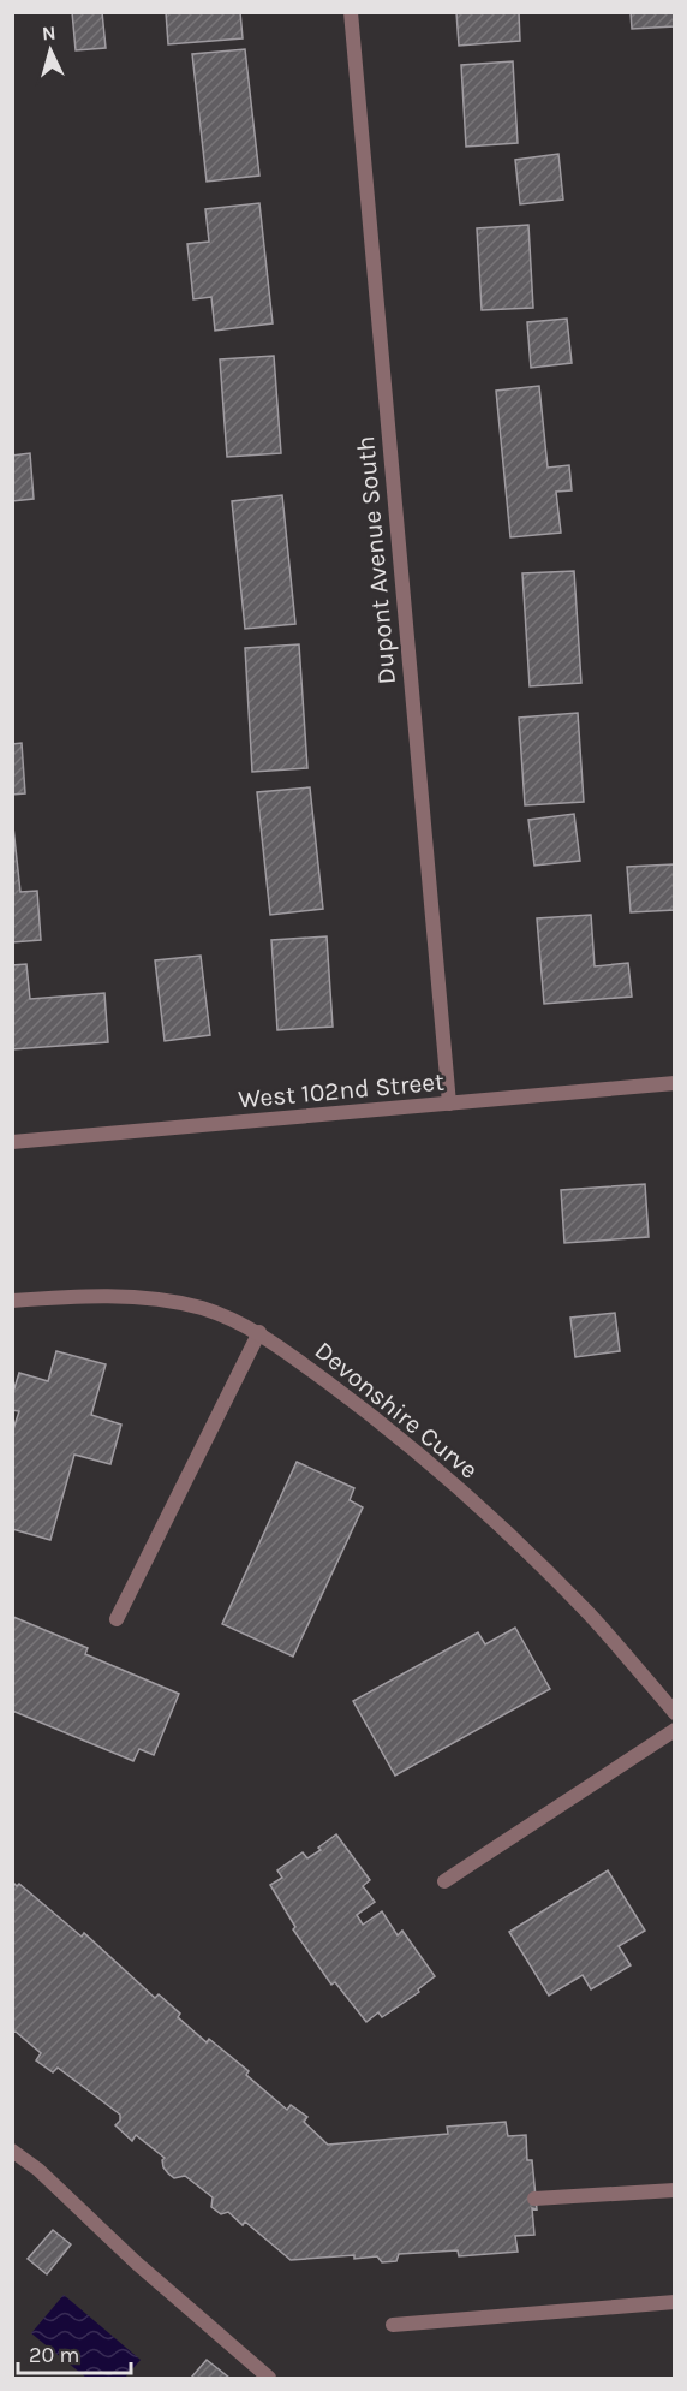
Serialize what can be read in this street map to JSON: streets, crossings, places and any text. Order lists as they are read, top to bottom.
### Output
{
  "streets": {
    "street": ["Dupont Avenue South", "West 102nd Street", "Devonshire Curve"]
  },
  "crossings": [
    ["Dupont Avenue South", "West 102nd Street"]
  ],
  "scale_bar": "20 m",
  "north": "top"
}
